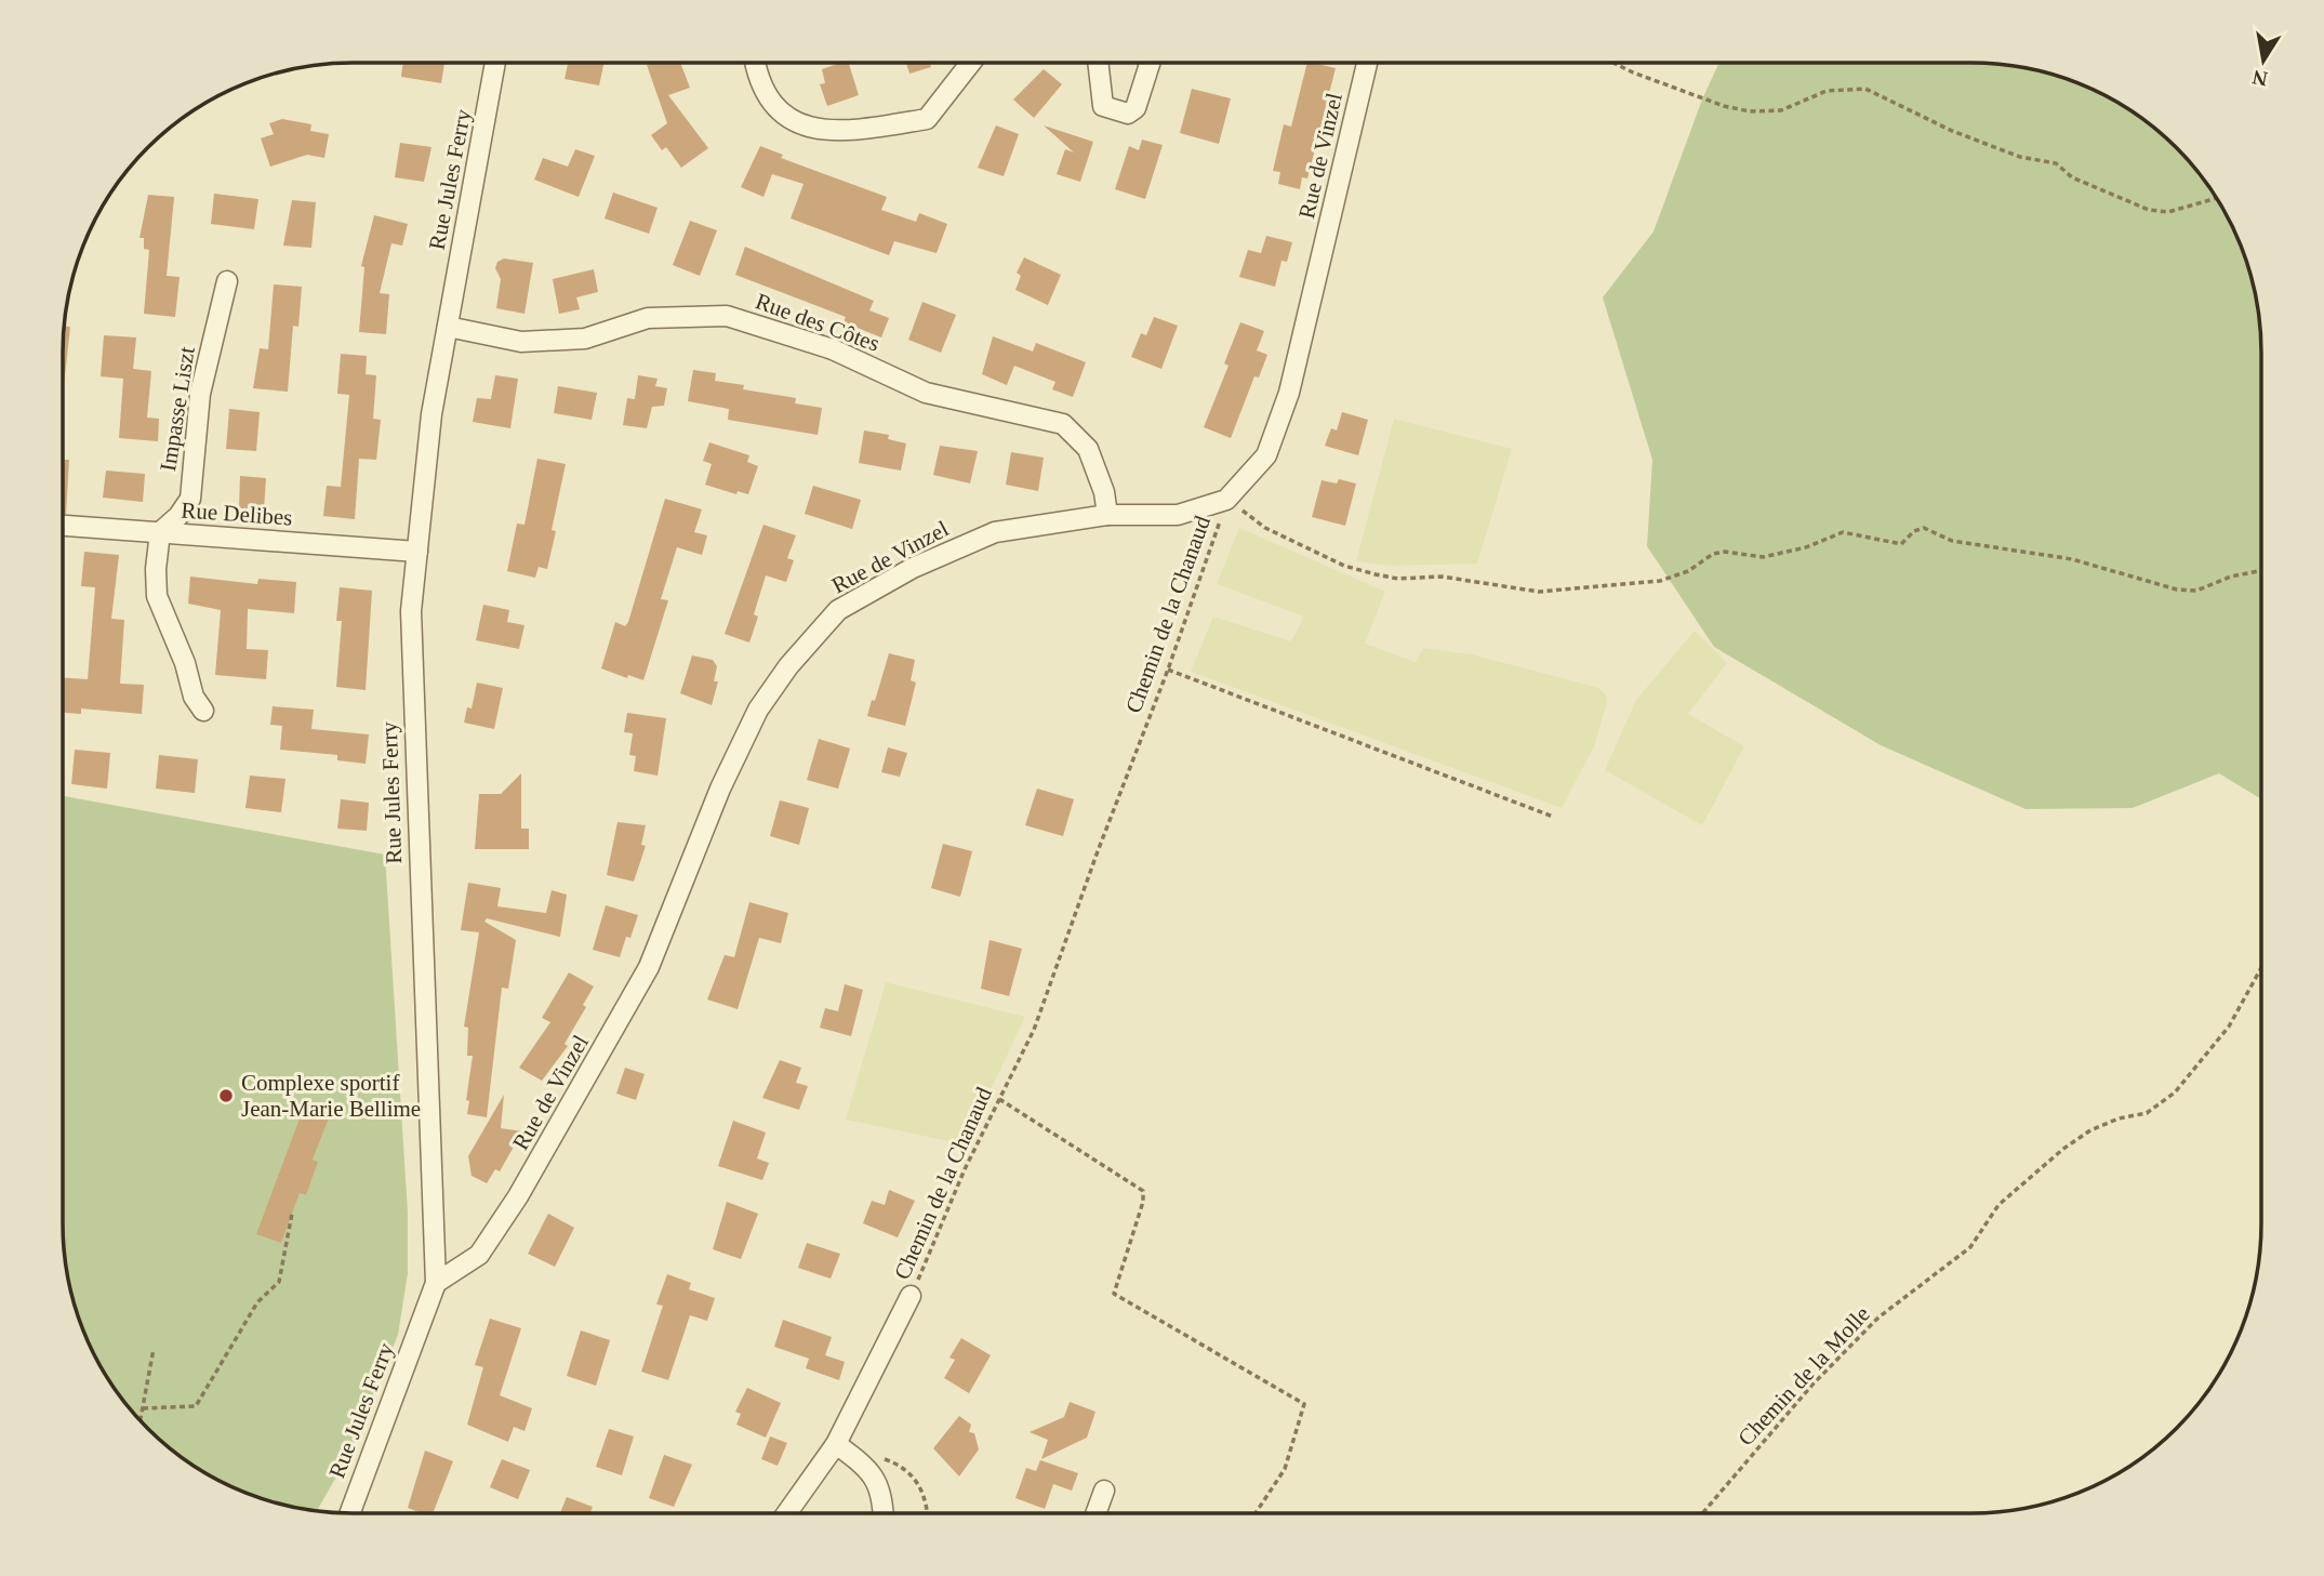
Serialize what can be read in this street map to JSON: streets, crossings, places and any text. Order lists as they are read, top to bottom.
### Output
{
  "streets": {
    "street": [
      "Rue de Vinzel",
      "Rue Jules Ferry",
      "Rue des Côtes",
      "Impasse Liszt",
      "Rue Delibes"
    ],
    "path": ["Chemin de la Chanaud", "Chemin de la Molle"]
  },
  "crossings": [
    ["Rue de Vinzel", "Rue Jules Ferry"],
    ["Rue de Vinzel", "Rue des Côtes"],
    ["Rue de Vinzel", "Chemin de la Chanaud"],
    ["Rue Jules Ferry", "Rue des Côtes"],
    ["Rue Jules Ferry", "Rue Delibes"],
    ["Impasse Liszt", "Rue Delibes"]
  ],
  "places": ["Complexe sportif Jean-Marie Bellime"],
  "north": "bottom"
}
